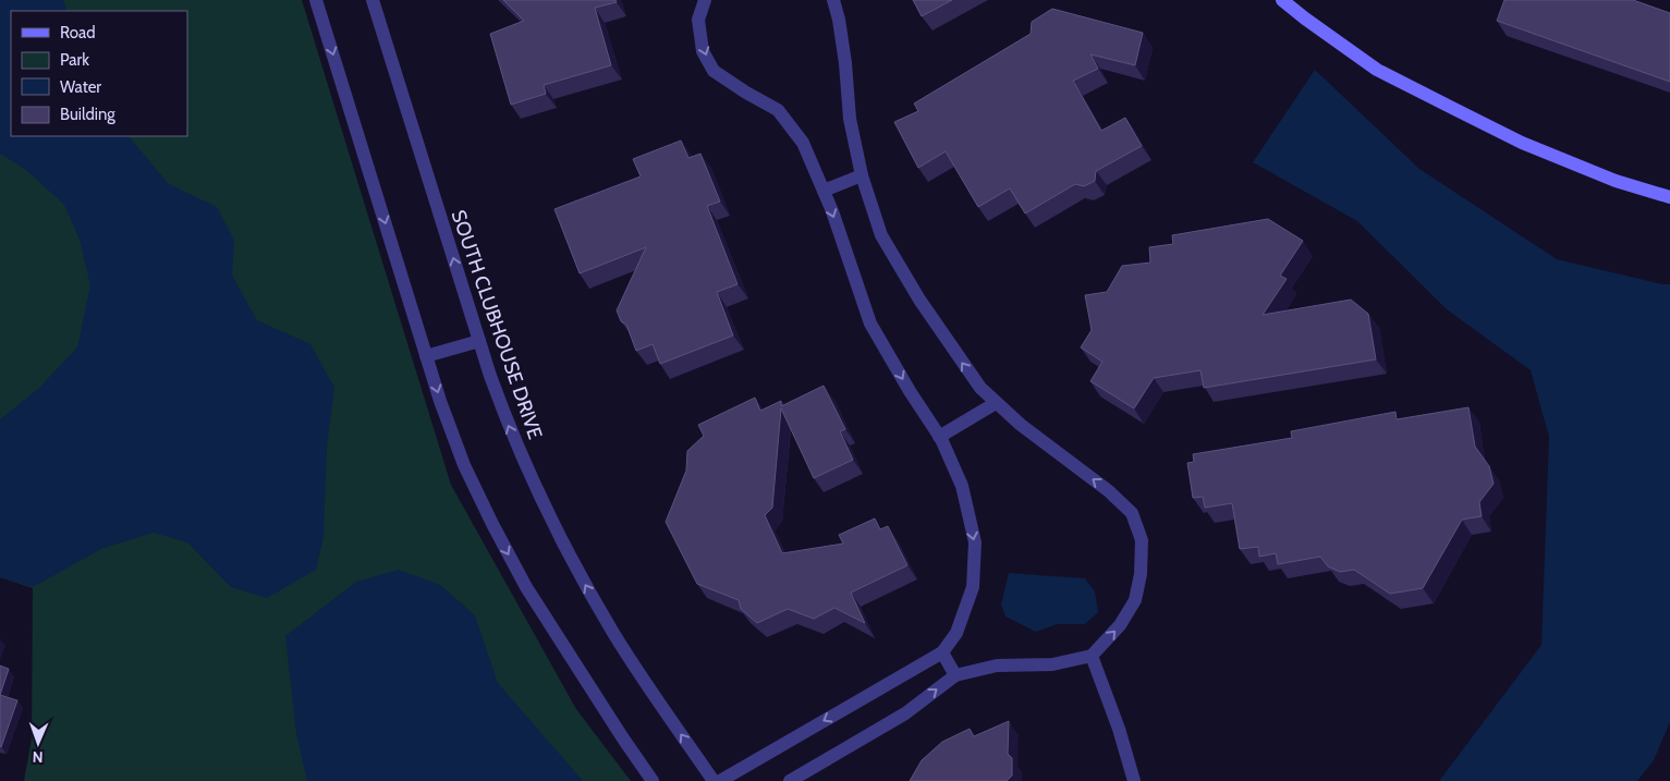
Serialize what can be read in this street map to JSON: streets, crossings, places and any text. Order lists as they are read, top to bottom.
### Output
{
  "streets": {
    "street": ["SOUTH CLUBHOUSE DRIVE"]
  },
  "legend": [
    "Road",
    "Park",
    "Water",
    "Building"
  ],
  "north": "bottom"
}
